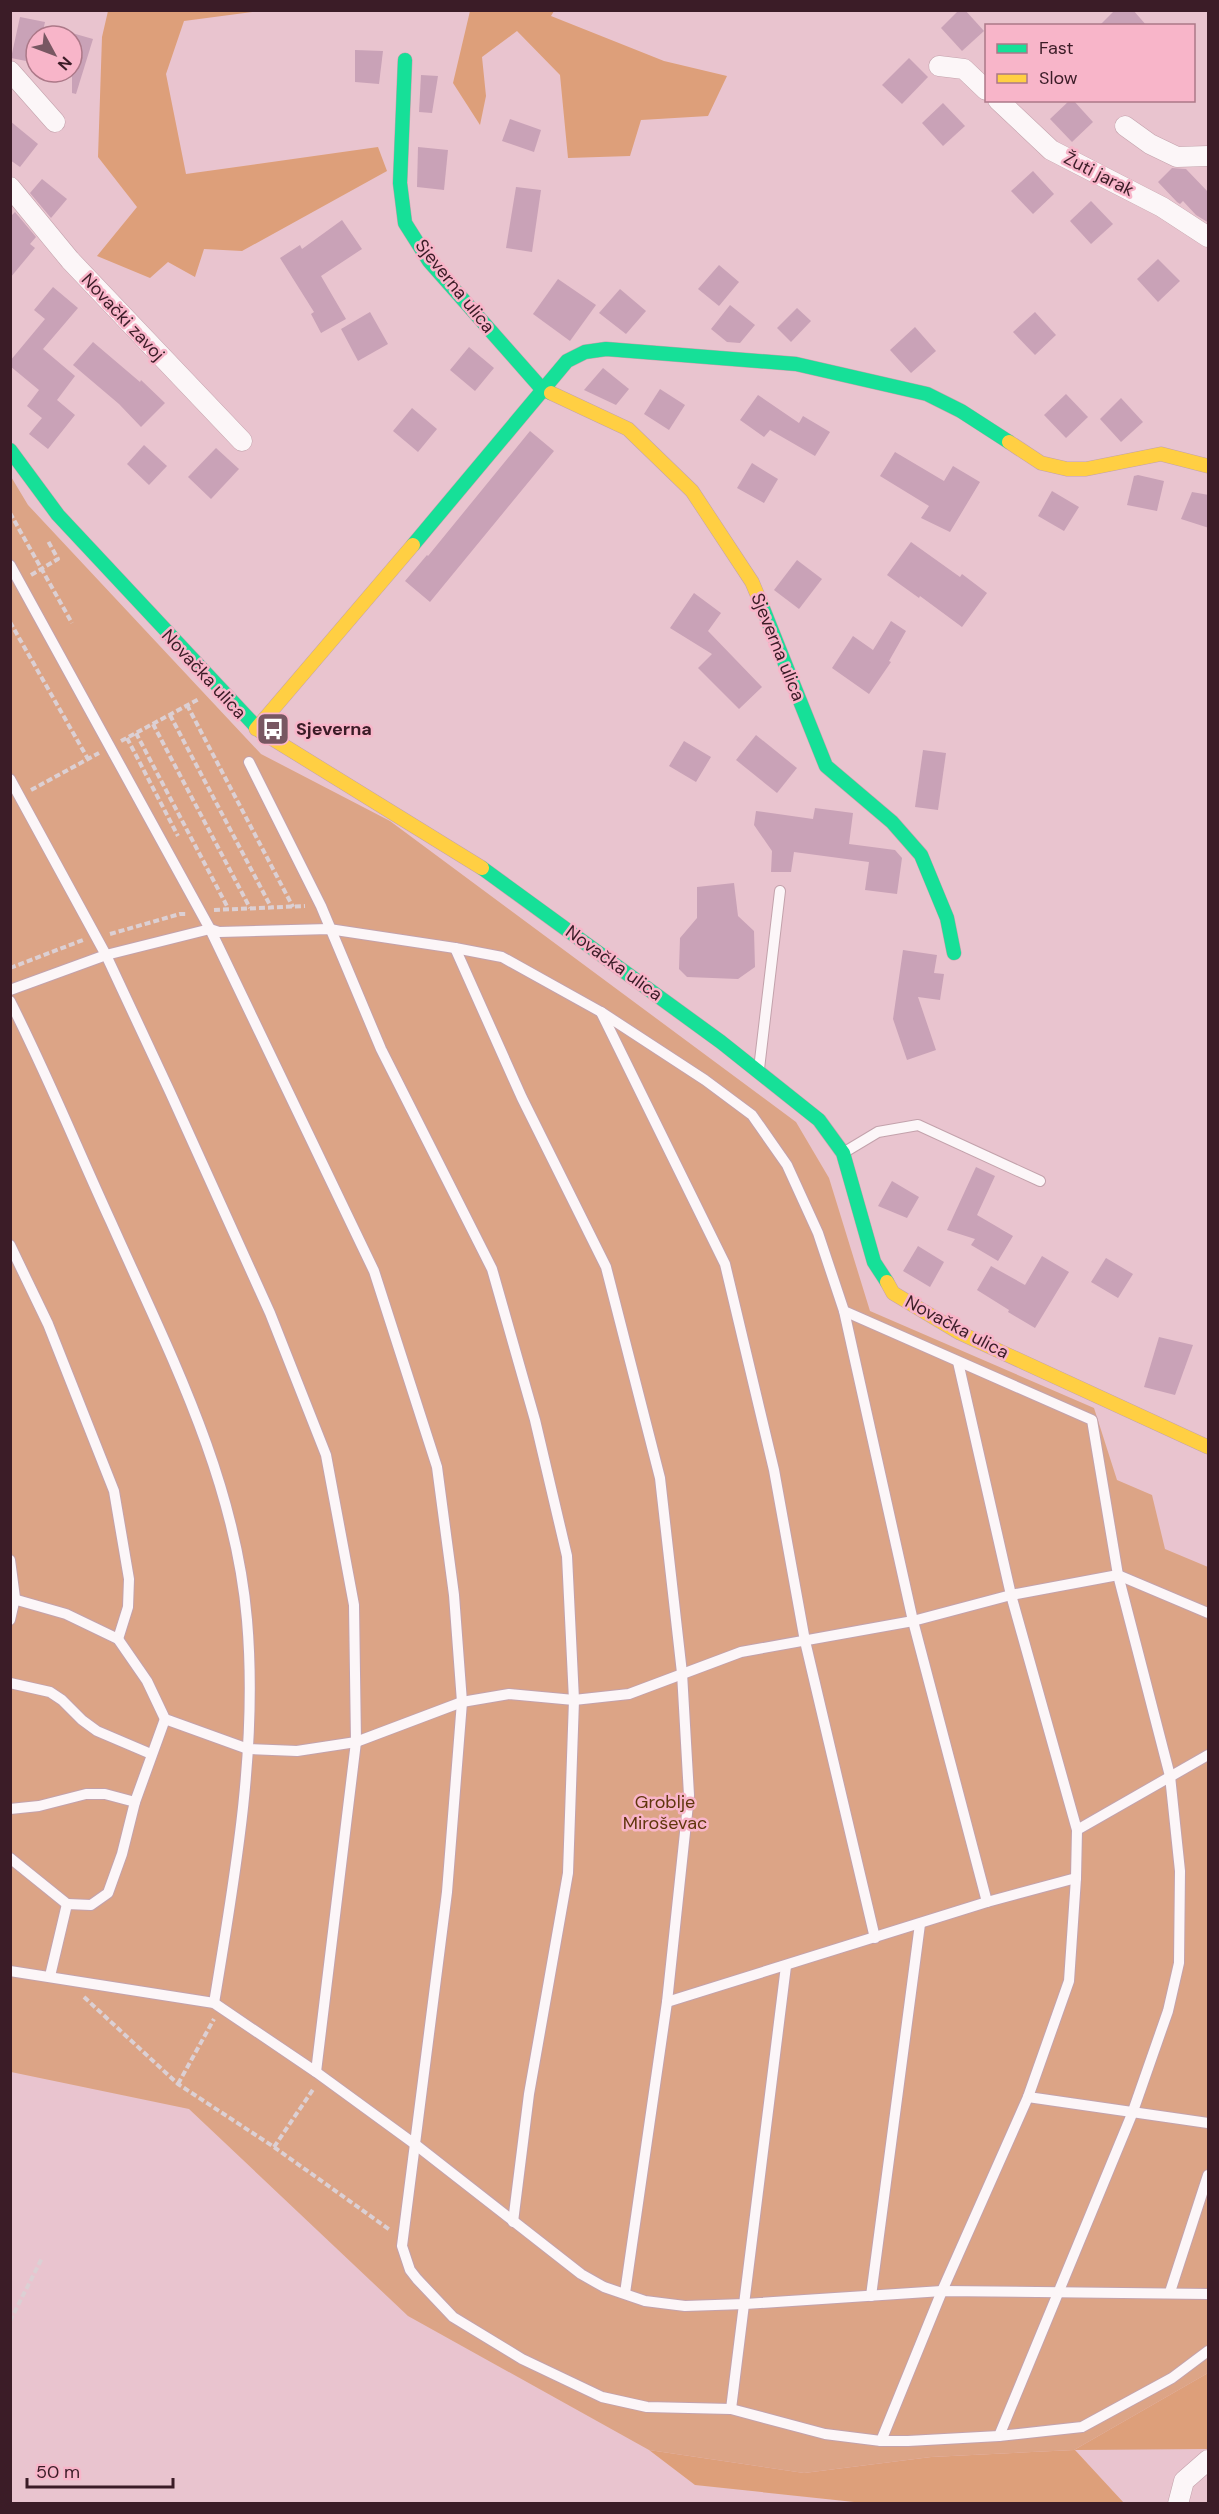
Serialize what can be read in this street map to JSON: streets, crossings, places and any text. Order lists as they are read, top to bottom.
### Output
{
  "streets": {
    "street": [
      "Žuti jarak",
      "Sjeverna ulica",
      "Novački zavoj",
      "Novačka ulica"
    ]
  },
  "parks": ["Groblje Miroševac"],
  "places": {
    "bus stop": ["Sjeverna"]
  },
  "legend": ["Fast", "Slow"],
  "scale_bar": "50 m",
  "north": "bottom right"
}
